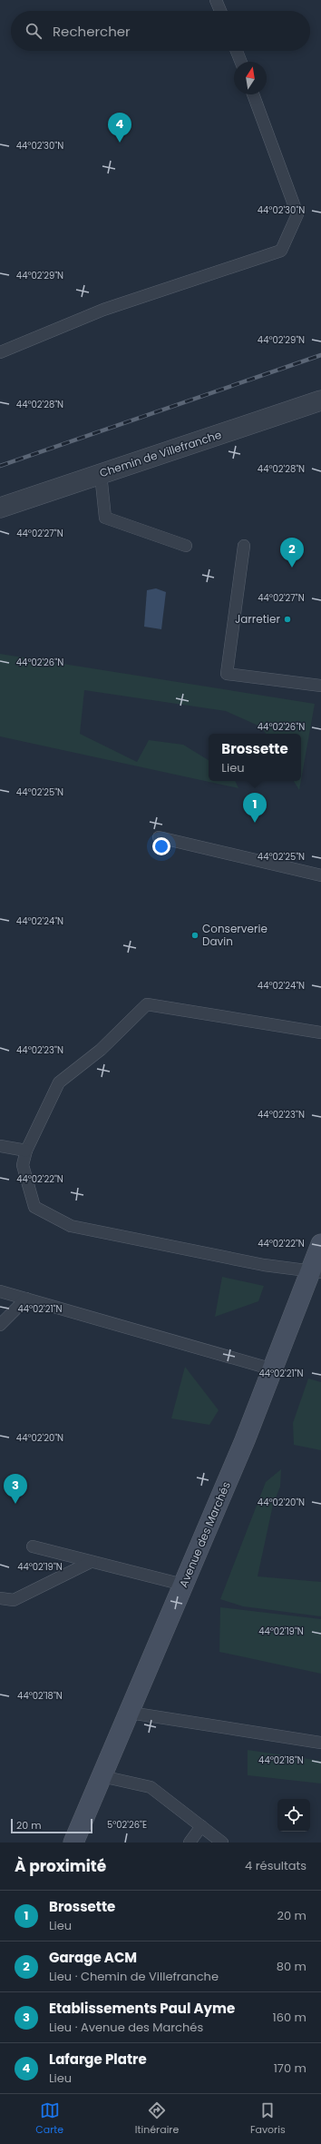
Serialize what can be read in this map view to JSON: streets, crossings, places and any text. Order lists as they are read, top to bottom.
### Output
{
  "streets": {
    "street": ["Chemin de Villefranche", "Avenue des Marchés"]
  },
  "places": ["Jarretier", "Conserverie Davin"],
  "scale_bar": "20 m",
  "north": "top",
  "page": {
    "search": "Rechercher",
    "pins": [
      "4",
      "2",
      "1",
      "3"
    ],
    "popup": ["Brossette", "Lieu"],
    "scale": "20 m",
    "heading": ["À proximité", "4 résultats"],
    "list": [
      {
        "mark": "1",
        "name": "Brossette",
        "note": "Lieu",
        "value": "20 m"
      },
      {
        "mark": "2",
        "name": "Garage ACM",
        "note": "Lieu · Chemin de Villefranche",
        "value": "80 m"
      },
      {
        "mark": "3",
        "name": "Etablissements Paul Ayme",
        "note": "Lieu · Avenue des Marchés",
        "value": "160 m"
      },
      {
        "mark": "4",
        "name": "Lafarge Platre",
        "note": "Lieu",
        "value": "170 m"
      }
    ],
    "nav": ["Carte", "Itinéraire", "Favoris"]
  },
  "coordinates": [
    "44°02'30\"N",
    "44°02'29\"N",
    "44°02'28\"N",
    "44°02'27\"N",
    "44°02'26\"N",
    "44°02'25\"N",
    "44°02'24\"N",
    "44°02'23\"N",
    "44°02'22\"N",
    "44°02'21\"N",
    "44°02'20\"N",
    "44°02'19\"N",
    "44°02'18\"N",
    "5°02'26\"E"
  ]
}
